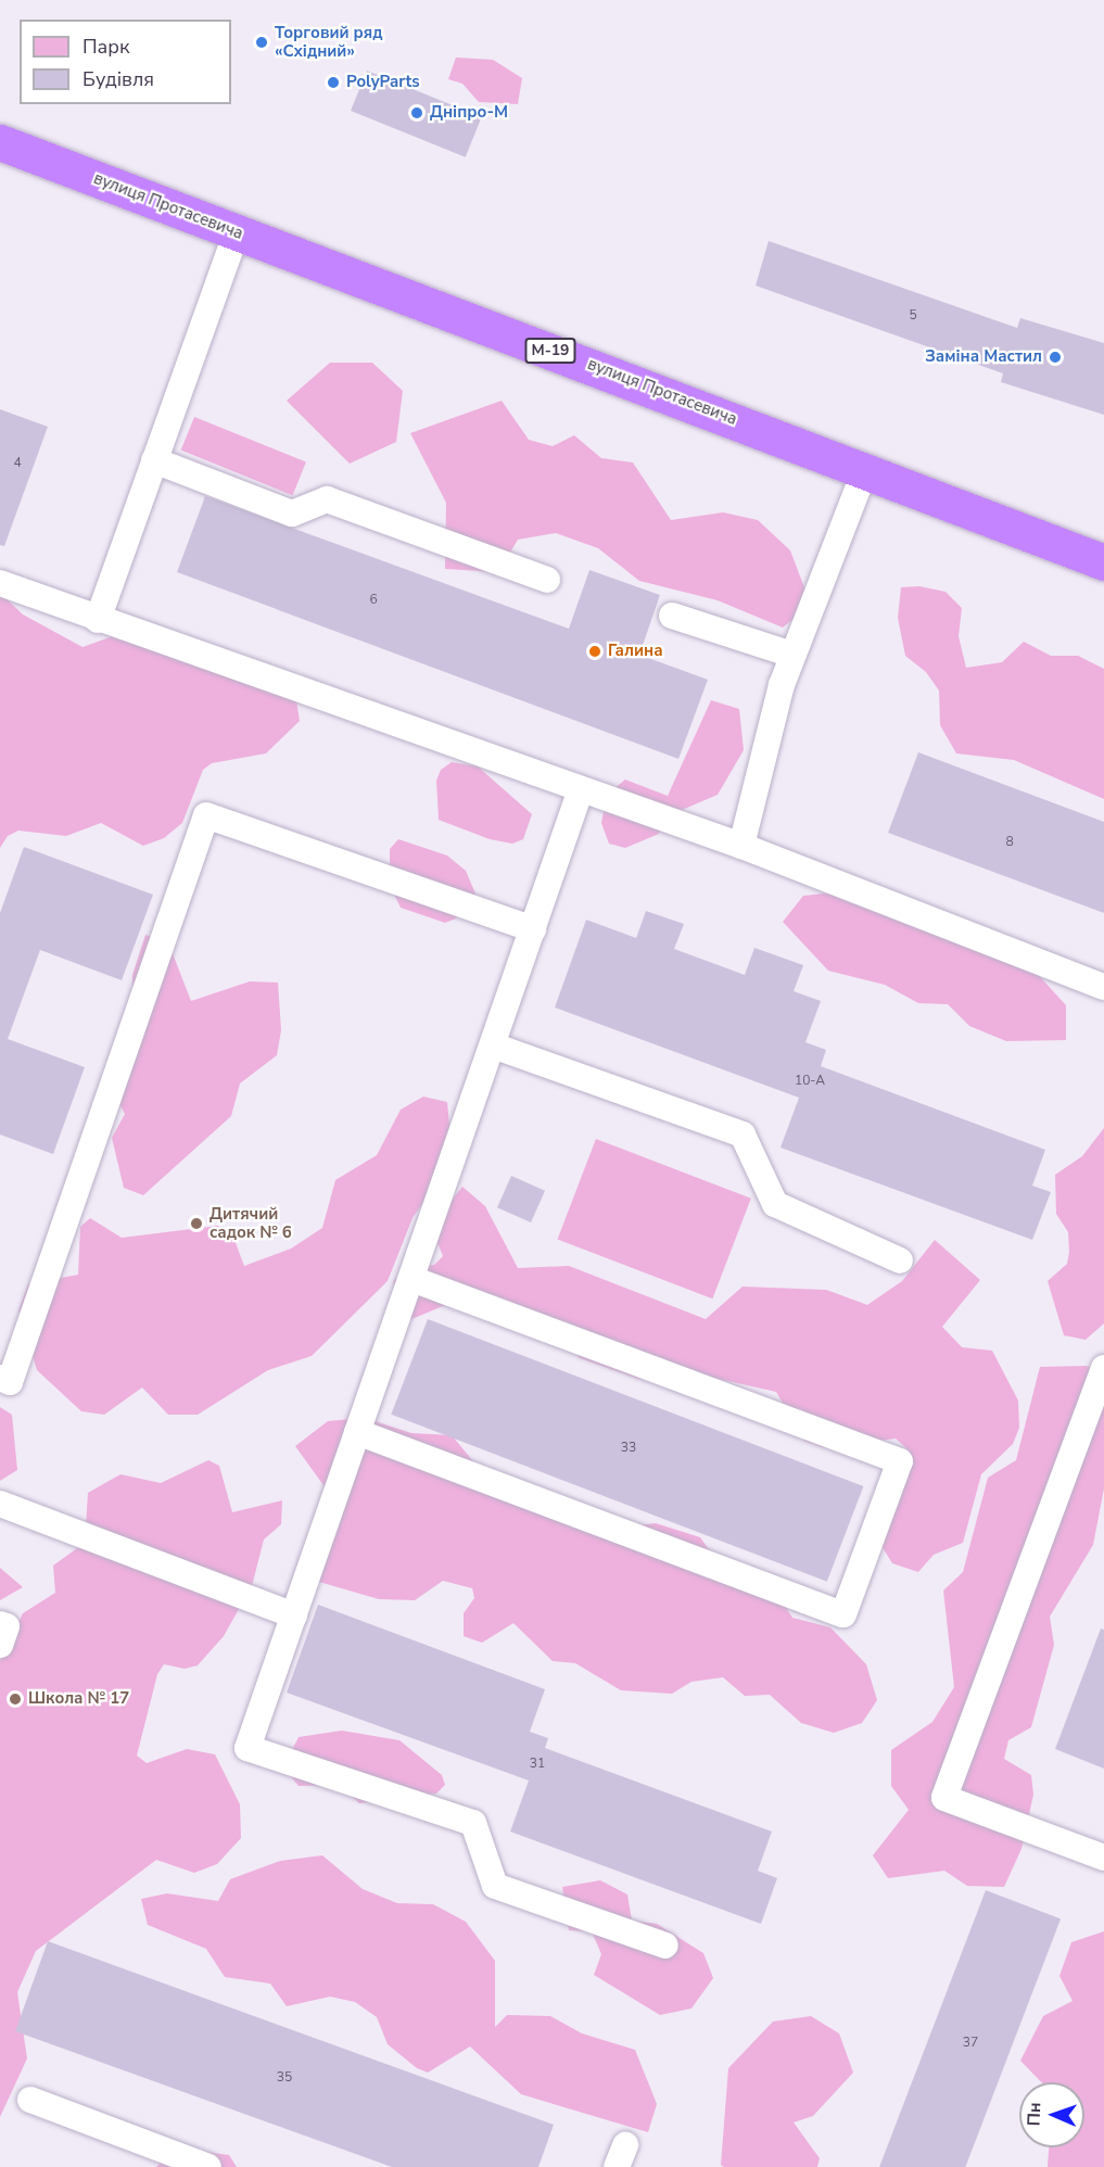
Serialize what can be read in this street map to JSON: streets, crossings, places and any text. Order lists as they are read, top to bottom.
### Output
{
  "streets": {
    "highway": ["вулиця Протасевича", "М-19"]
  },
  "places": [
    "Торговий ряд «Східний»",
    "PolyParts",
    "Дніпро-М",
    "Заміна Мастил",
    "Галина",
    "Дитячий садок № 6",
    "Школа № 17"
  ],
  "house_numbers": [
    "5",
    "4",
    "6",
    "8",
    "10-А",
    "33",
    "31",
    "37",
    "35"
  ],
  "legend": ["Парк", "Будівля"],
  "north": "left"
}
